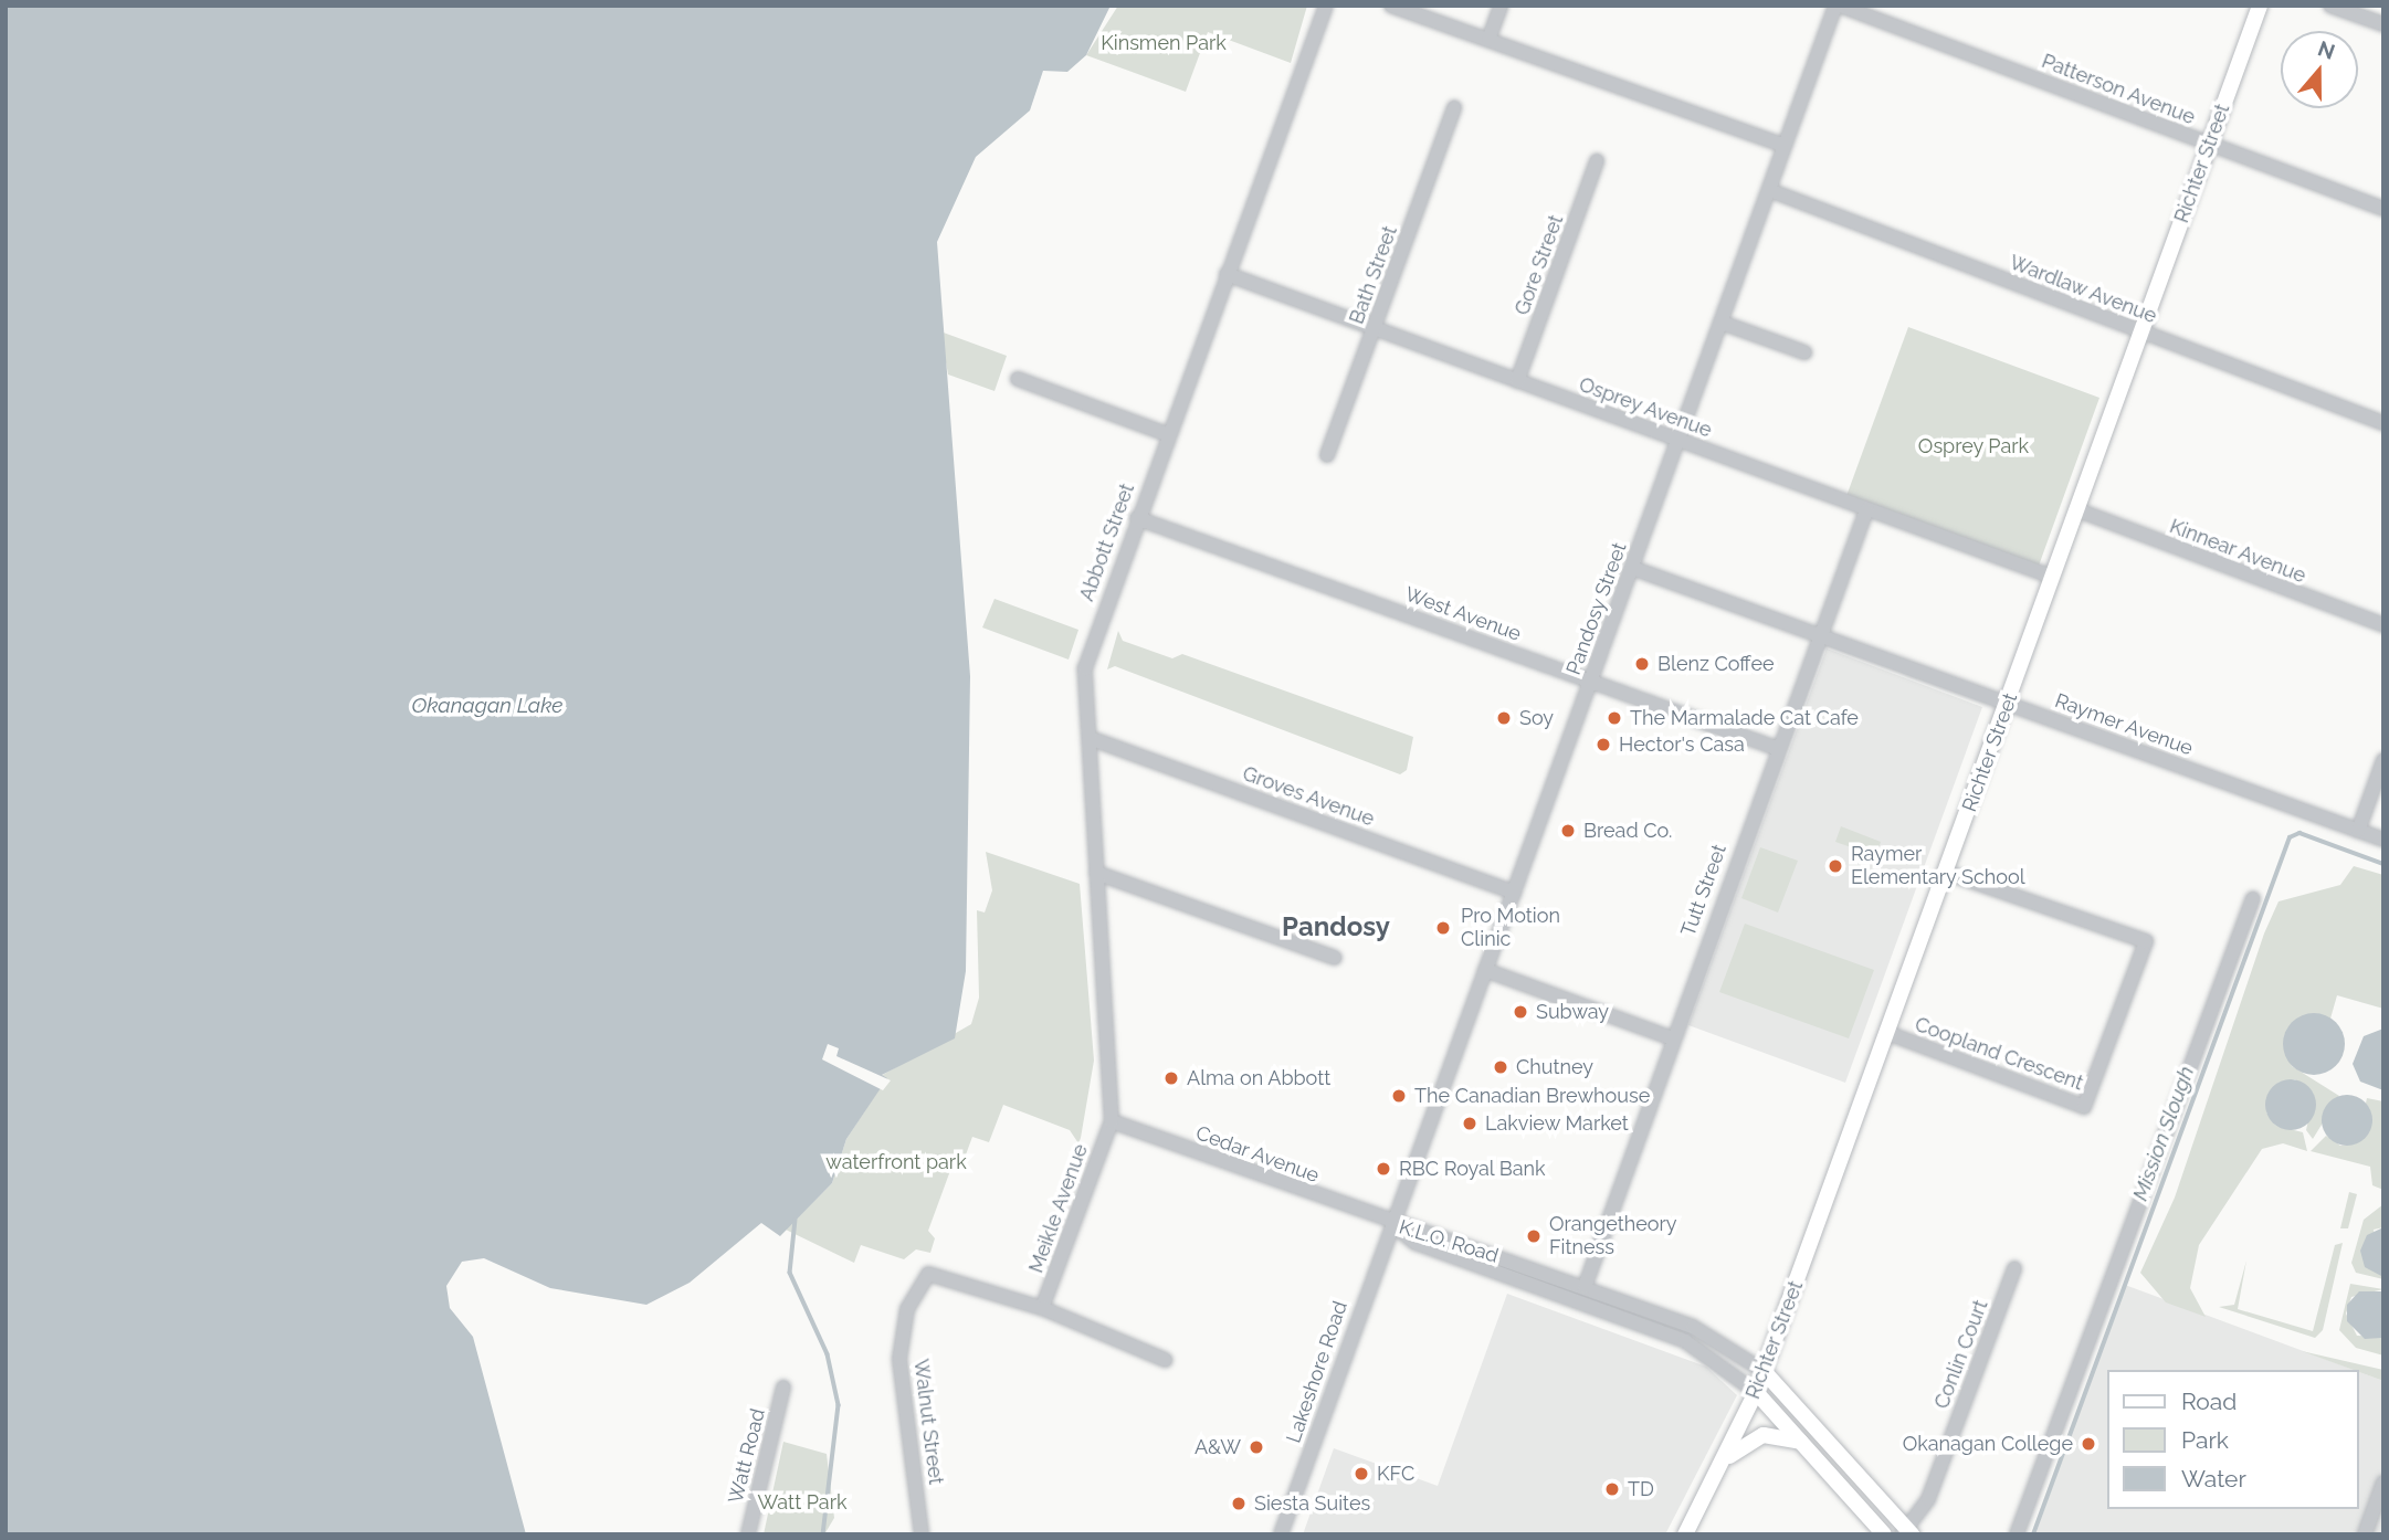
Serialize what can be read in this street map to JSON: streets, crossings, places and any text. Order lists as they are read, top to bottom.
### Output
{
  "streets": {
    "main road": ["Richter Street", "K.L.O. Road"],
    "street": [
      "Patterson Avenue",
      "Gore Street",
      "Bath Street",
      "Wardlaw Avenue",
      "Osprey Avenue",
      "Abbott Street",
      "Kinnear Avenue",
      "Pandosy Street",
      "West Avenue",
      "Raymer Avenue",
      "Groves Avenue",
      "Tutt Street",
      "Coopland Crescent",
      "Cedar Avenue",
      "Meikle Avenue",
      "Conlin Court",
      "Lakeshore Road",
      "Walnut Street",
      "Watt Road"
    ]
  },
  "crossings": [
    ["Patterson Avenue", "Richter Street"],
    ["Patterson Avenue", "Pandosy Street"],
    ["Richter Street", "Wardlaw Avenue"],
    ["Richter Street", "Osprey Avenue"],
    ["Richter Street", "Kinnear Avenue"],
    ["Richter Street", "Raymer Avenue"],
    ["Richter Street", "Coopland Crescent"],
    ["Richter Street", "K.L.O. Road"],
    ["Gore Street", "Osprey Avenue"],
    ["Bath Street", "Osprey Avenue"],
    ["Wardlaw Avenue", "Pandosy Street"],
    ["Osprey Avenue", "Abbott Street"],
    ["Osprey Avenue", "Pandosy Street"],
    ["Osprey Avenue", "Tutt Street"],
    ["Abbott Street", "West Avenue"],
    ["Abbott Street", "Groves Avenue"],
    ["Abbott Street", "Cedar Avenue"],
    ["Abbott Street", "Meikle Avenue"],
    ["Pandosy Street", "West Avenue"],
    ["Pandosy Street", "Raymer Avenue"],
    ["Pandosy Street", "Groves Avenue"],
    ["Pandosy Street", "Cedar Avenue"],
    ["Pandosy Street", "K.L.O. Road"],
    ["Pandosy Street", "Lakeshore Road"],
    ["West Avenue", "Tutt Street"],
    ["Raymer Avenue", "Tutt Street"],
    ["Tutt Street", "K.L.O. Road"],
    ["Cedar Avenue", "Meikle Avenue"],
    ["Cedar Avenue", "K.L.O. Road"],
    ["Cedar Avenue", "Lakeshore Road"],
    ["Meikle Avenue", "Walnut Street"],
    ["K.L.O. Road", "Conlin Court"],
    ["K.L.O. Road", "Lakeshore Road"]
  ],
  "districts": ["Pandosy"],
  "water": ["Okanagan Lake", "Mission Slough"],
  "parks": [
    "Kinsmen Park",
    "Osprey Park",
    "waterfront park",
    "Watt Park"
  ],
  "places": [
    "Blenz Coffee",
    "Soy",
    "The Marmalade Cat Cafe",
    "Hector's Casa",
    "Bread Co.",
    "Raymer Elementary School",
    "Pro Motion Clinic",
    "Subway",
    "Chutney",
    "Alma on Abbott",
    "The Canadian Brewhouse",
    "Lakview Market",
    "RBC Royal Bank",
    "Orangetheory Fitness",
    "Okanagan College",
    "A&W",
    "KFC",
    "TD",
    "Siesta Suites"
  ],
  "legend": ["Road", "Park", "Water"],
  "north": "top"
}
